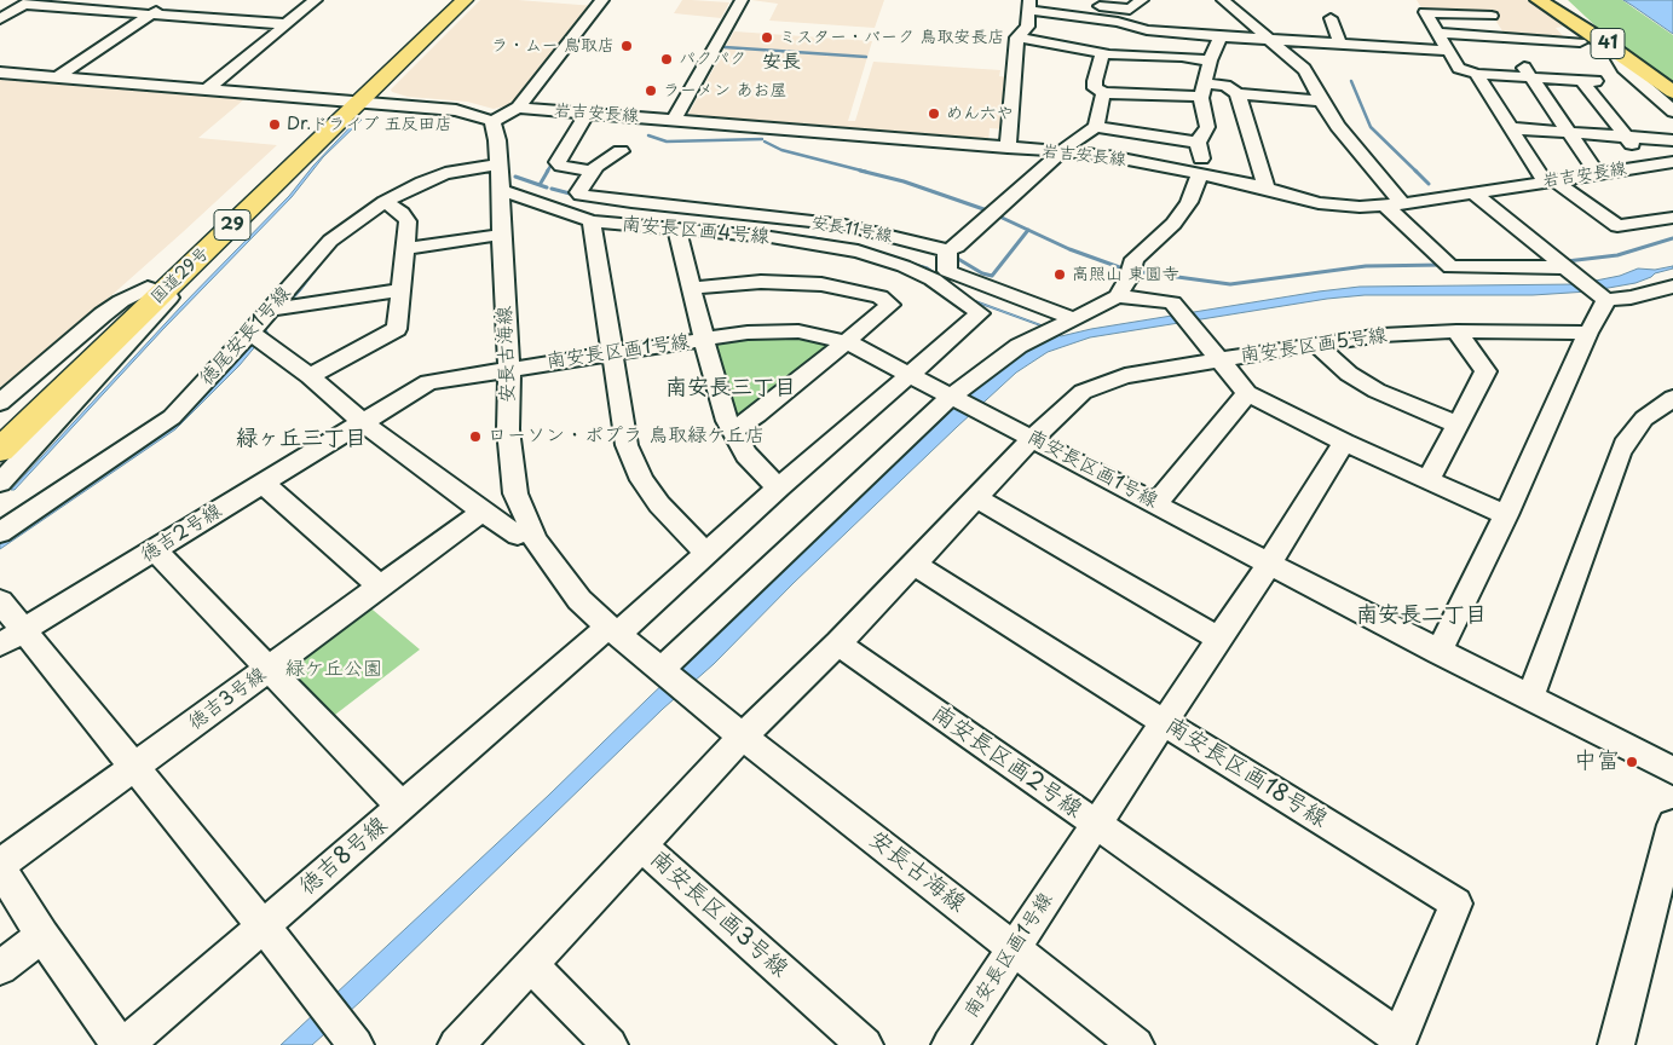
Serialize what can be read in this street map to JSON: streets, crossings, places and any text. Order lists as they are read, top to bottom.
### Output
{
  "streets": {
    "highway": ["29", "国道29号"],
    "main road": ["41"],
    "street": [
      "岩吉安長線",
      "安長11号線",
      "南安長区画4号線",
      "徳尾安長1号線",
      "南安長区画5号線",
      "南安長区画1号線",
      "安長古海線",
      "徳吉2号線",
      "徳吉3号線",
      "南安長区画2号線",
      "南安長区画18号線",
      "徳吉8号線",
      "南安長区画3号線"
    ]
  },
  "crossings": [
    ["南安長区画4号線", "南安長区画1号線"],
    ["徳尾安長1号線", "安長古海線"],
    ["南安長区画5号線", "南安長区画1号線"],
    ["南安長区画1号線", "安長古海線"],
    ["南安長区画1号線", "徳吉2号線"],
    ["南安長区画1号線", "南安長区画2号線"],
    ["南安長区画1号線", "南安長区画18号線"],
    ["徳吉2号線", "徳吉8号線"],
    ["徳吉3号線", "徳吉8号線"],
    ["南安長区画2号線", "南安長区画18号線"]
  ],
  "districts": [
    "安長",
    "南安長三丁目",
    "緑ヶ丘三丁目",
    "南安長二丁目"
  ],
  "parks": ["緑ケ丘公園"],
  "places": [
    "ミスター・バーク 鳥取安長店",
    "ラ・ムー 鳥取店",
    "パクパク",
    "ラーメン あお屋",
    "めん六や",
    "Dr.ドライブ 五反田店",
    "高照山 東圓寺",
    "ローソン・ポプラ 鳥取緑ケ丘店",
    "中富"
  ]
}
